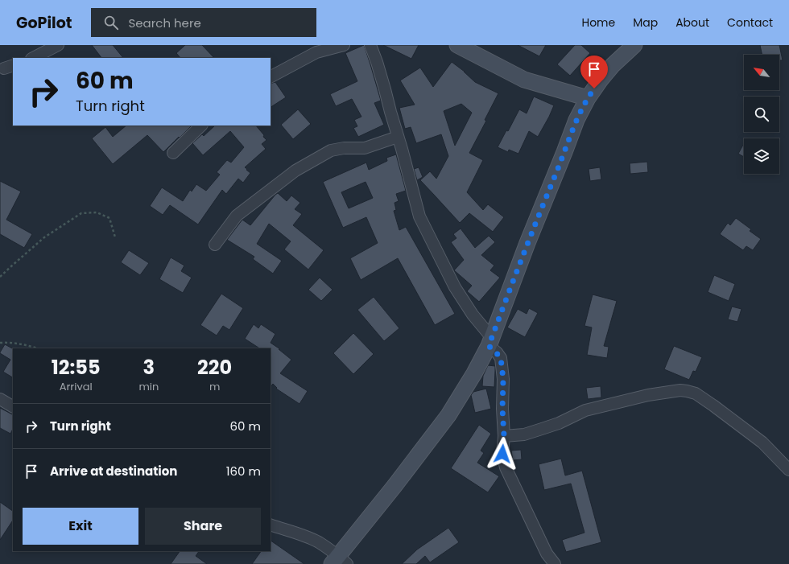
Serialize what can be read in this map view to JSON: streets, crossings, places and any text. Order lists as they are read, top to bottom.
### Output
{
  "north": "top left",
  "page": {
    "header": "GoPilot",
    "search": "Search here",
    "nav": [
      "Home",
      "Map",
      "About",
      "Contact"
    ],
    "turn": ["60 m", "Turn right"],
    "eta": [
      "12:55",
      "Arrival",
      "3",
      "min",
      "220",
      "m"
    ],
    "list": [
      {
        "name": "Turn right",
        "value": "60 m"
      },
      {
        "name": "Arrive at destination",
        "value": "160 m"
      }
    ],
    "buttons": ["Exit", "Share"]
  }
}
